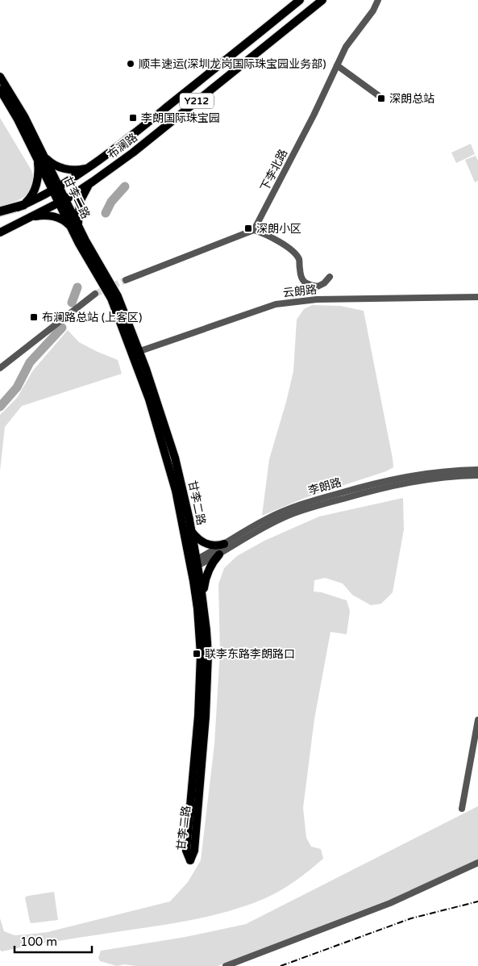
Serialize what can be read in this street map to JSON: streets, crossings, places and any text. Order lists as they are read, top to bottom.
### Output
{
  "streets": {
    "main road": ["Y212", "布澜路", "甘李二路"],
    "street": ["下李北路", "云朗路", "李朗路"]
  },
  "crossings": [
    ["布澜路", "甘李二路"],
    ["甘李二路", "云朗路"],
    ["甘李二路", "李朗路"]
  ],
  "places": {
    "other": ["顺丰速运(深圳龙岗国际珠宝园业务部)"],
    "transit": [
      "深朗总站",
      "李朗国际珠宝园",
      "深朗小区",
      "布澜路总站 (上客区)",
      "联李东路李朗路口"
    ]
  },
  "scale_bar": "100 m"
}
